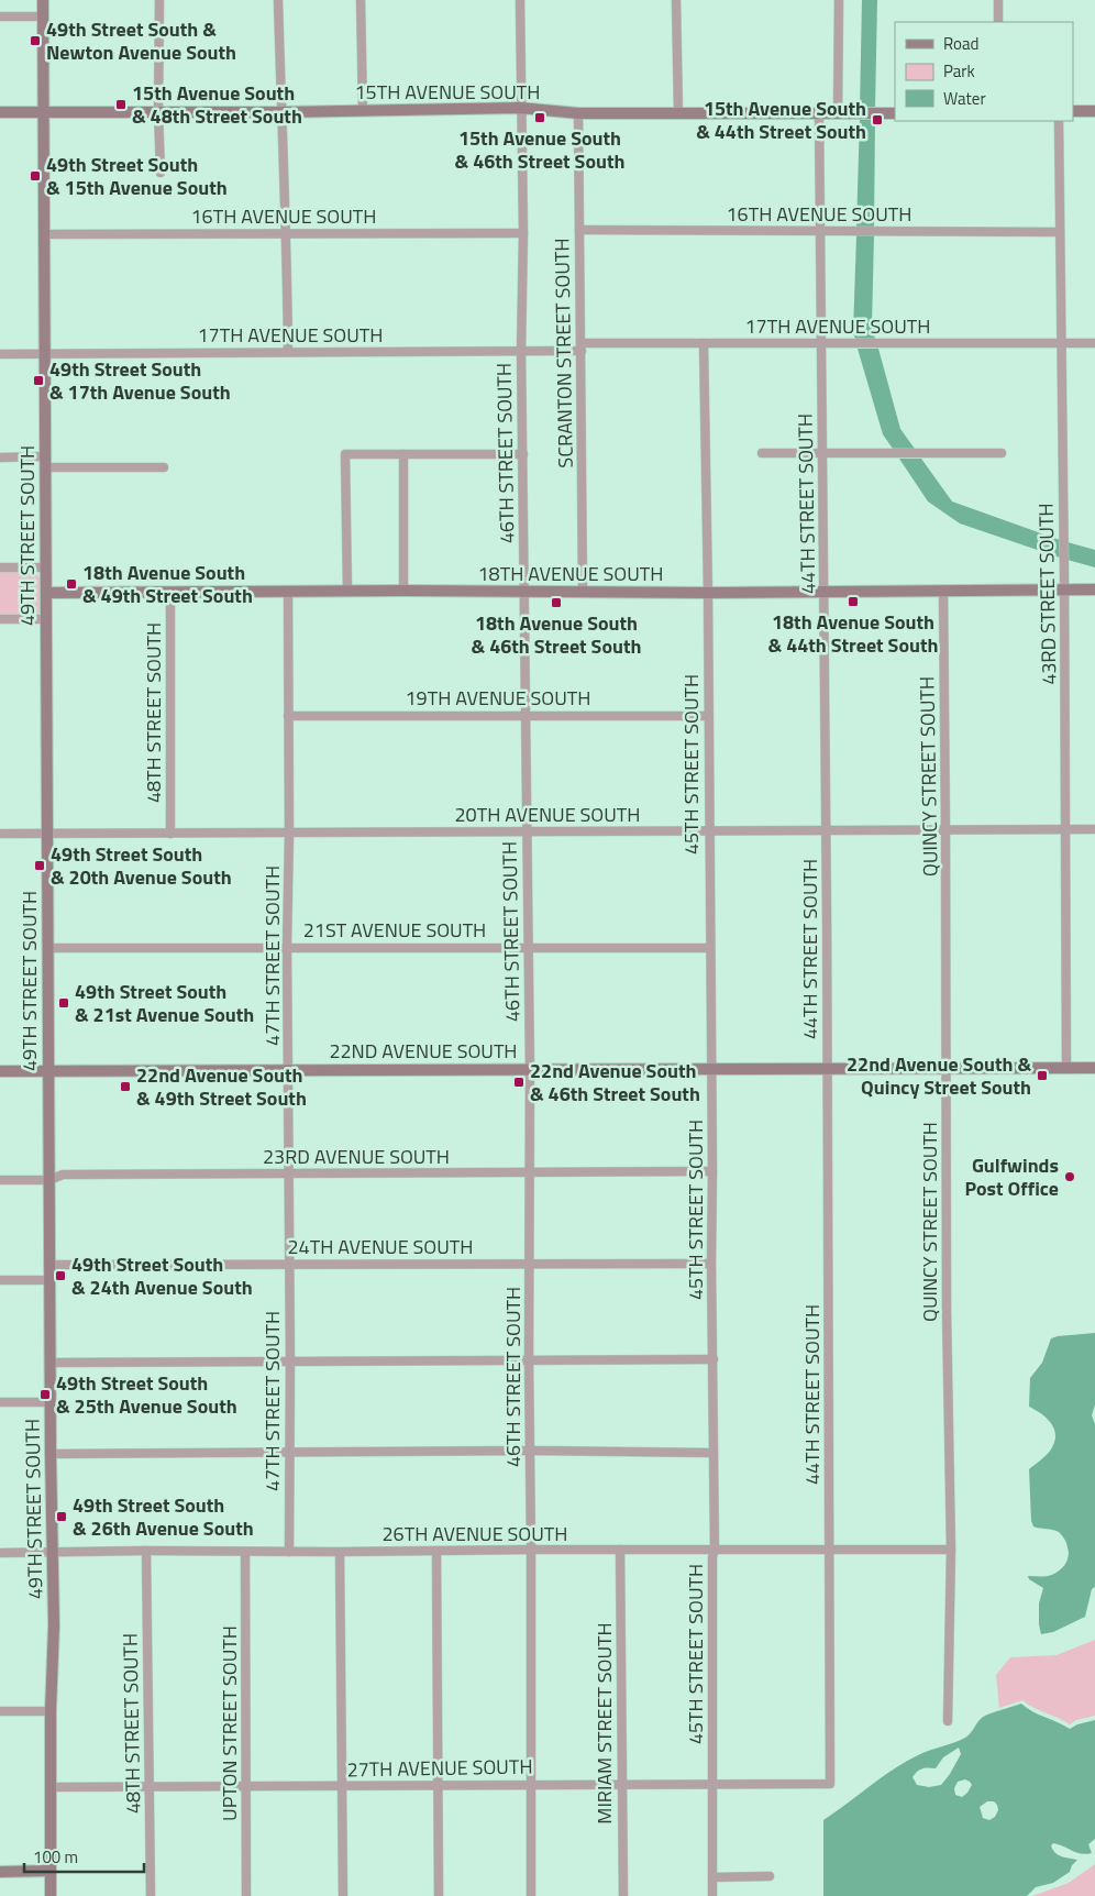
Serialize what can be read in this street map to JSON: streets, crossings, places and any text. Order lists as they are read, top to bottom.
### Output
{
  "streets": {
    "street": [
      "15TH AVENUE SOUTH",
      "16TH AVENUE SOUTH",
      "17TH AVENUE SOUTH",
      "SCRANTON STREET SOUTH",
      "46TH STREET SOUTH",
      "44TH STREET SOUTH",
      "49TH STREET SOUTH",
      "18TH AVENUE SOUTH",
      "43RD STREET SOUTH",
      "19TH AVENUE SOUTH",
      "48TH STREET SOUTH",
      "45TH STREET SOUTH",
      "QUINCY STREET SOUTH",
      "20TH AVENUE SOUTH",
      "21ST AVENUE SOUTH",
      "47TH STREET SOUTH",
      "22ND AVENUE SOUTH",
      "23RD AVENUE SOUTH",
      "24TH AVENUE SOUTH",
      "26TH AVENUE SOUTH",
      "UPTON STREET SOUTH",
      "MIRIAM STREET SOUTH",
      "27TH AVENUE SOUTH"
    ]
  },
  "crossings": [
    ["15TH AVENUE SOUTH", "SCRANTON STREET SOUTH"],
    ["15TH AVENUE SOUTH", "46TH STREET SOUTH"],
    ["15TH AVENUE SOUTH", "44TH STREET SOUTH"],
    ["15TH AVENUE SOUTH", "49TH STREET SOUTH"],
    ["16TH AVENUE SOUTH", "SCRANTON STREET SOUTH"],
    ["16TH AVENUE SOUTH", "46TH STREET SOUTH"],
    ["16TH AVENUE SOUTH", "44TH STREET SOUTH"],
    ["16TH AVENUE SOUTH", "49TH STREET SOUTH"],
    ["16TH AVENUE SOUTH", "43RD STREET SOUTH"],
    ["17TH AVENUE SOUTH", "SCRANTON STREET SOUTH"],
    ["17TH AVENUE SOUTH", "46TH STREET SOUTH"],
    ["17TH AVENUE SOUTH", "44TH STREET SOUTH"],
    ["17TH AVENUE SOUTH", "49TH STREET SOUTH"],
    ["17TH AVENUE SOUTH", "43RD STREET SOUTH"],
    ["17TH AVENUE SOUTH", "45TH STREET SOUTH"],
    ["SCRANTON STREET SOUTH", "18TH AVENUE SOUTH"],
    ["46TH STREET SOUTH", "18TH AVENUE SOUTH"],
    ["46TH STREET SOUTH", "19TH AVENUE SOUTH"],
    ["46TH STREET SOUTH", "20TH AVENUE SOUTH"],
    ["46TH STREET SOUTH", "21ST AVENUE SOUTH"],
    ["46TH STREET SOUTH", "22ND AVENUE SOUTH"],
    ["46TH STREET SOUTH", "23RD AVENUE SOUTH"],
    ["46TH STREET SOUTH", "24TH AVENUE SOUTH"],
    ["46TH STREET SOUTH", "26TH AVENUE SOUTH"],
    ["46TH STREET SOUTH", "27TH AVENUE SOUTH"],
    ["44TH STREET SOUTH", "18TH AVENUE SOUTH"],
    ["44TH STREET SOUTH", "20TH AVENUE SOUTH"],
    ["44TH STREET SOUTH", "22ND AVENUE SOUTH"],
    ["44TH STREET SOUTH", "26TH AVENUE SOUTH"],
    ["44TH STREET SOUTH", "27TH AVENUE SOUTH"],
    ["49TH STREET SOUTH", "18TH AVENUE SOUTH"],
    ["49TH STREET SOUTH", "20TH AVENUE SOUTH"],
    ["49TH STREET SOUTH", "21ST AVENUE SOUTH"],
    ["49TH STREET SOUTH", "22ND AVENUE SOUTH"],
    ["49TH STREET SOUTH", "23RD AVENUE SOUTH"],
    ["49TH STREET SOUTH", "24TH AVENUE SOUTH"],
    ["49TH STREET SOUTH", "26TH AVENUE SOUTH"],
    ["49TH STREET SOUTH", "27TH AVENUE SOUTH"],
    ["18TH AVENUE SOUTH", "43RD STREET SOUTH"],
    ["18TH AVENUE SOUTH", "48TH STREET SOUTH"],
    ["18TH AVENUE SOUTH", "45TH STREET SOUTH"],
    ["18TH AVENUE SOUTH", "QUINCY STREET SOUTH"],
    ["18TH AVENUE SOUTH", "47TH STREET SOUTH"],
    ["43RD STREET SOUTH", "20TH AVENUE SOUTH"],
    ["43RD STREET SOUTH", "22ND AVENUE SOUTH"],
    ["19TH AVENUE SOUTH", "45TH STREET SOUTH"],
    ["19TH AVENUE SOUTH", "47TH STREET SOUTH"],
    ["48TH STREET SOUTH", "20TH AVENUE SOUTH"],
    ["48TH STREET SOUTH", "26TH AVENUE SOUTH"],
    ["48TH STREET SOUTH", "27TH AVENUE SOUTH"],
    ["45TH STREET SOUTH", "20TH AVENUE SOUTH"],
    ["45TH STREET SOUTH", "21ST AVENUE SOUTH"],
    ["45TH STREET SOUTH", "22ND AVENUE SOUTH"],
    ["45TH STREET SOUTH", "23RD AVENUE SOUTH"],
    ["45TH STREET SOUTH", "24TH AVENUE SOUTH"],
    ["45TH STREET SOUTH", "26TH AVENUE SOUTH"],
    ["45TH STREET SOUTH", "27TH AVENUE SOUTH"],
    ["QUINCY STREET SOUTH", "20TH AVENUE SOUTH"],
    ["QUINCY STREET SOUTH", "22ND AVENUE SOUTH"],
    ["QUINCY STREET SOUTH", "26TH AVENUE SOUTH"],
    ["20TH AVENUE SOUTH", "47TH STREET SOUTH"],
    ["21ST AVENUE SOUTH", "47TH STREET SOUTH"],
    ["47TH STREET SOUTH", "22ND AVENUE SOUTH"],
    ["47TH STREET SOUTH", "23RD AVENUE SOUTH"],
    ["47TH STREET SOUTH", "24TH AVENUE SOUTH"],
    ["47TH STREET SOUTH", "26TH AVENUE SOUTH"],
    ["26TH AVENUE SOUTH", "UPTON STREET SOUTH"],
    ["26TH AVENUE SOUTH", "MIRIAM STREET SOUTH"],
    ["UPTON STREET SOUTH", "27TH AVENUE SOUTH"],
    ["MIRIAM STREET SOUTH", "27TH AVENUE SOUTH"]
  ],
  "places": {
    "transit": [
      "49th Street South & Newton Avenue South",
      "15th Avenue South & 48th Street South",
      "15th Avenue South & 46th Street South",
      "15th Avenue South & 44th Street South",
      "49th Street South & 15th Avenue South",
      "49th Street South & 17th Avenue South",
      "18th Avenue South & 49th Street South",
      "18th Avenue South & 44th Street South",
      "18th Avenue South & 46th Street South",
      "49th Street South & 20th Avenue South",
      "49th Street South & 21st Avenue South",
      "22nd Avenue South & Quincy Street South",
      "22nd Avenue South & 46th Street South",
      "22nd Avenue South & 49th Street South",
      "49th Street South & 24th Avenue South",
      "49th Street South & 25th Avenue South",
      "49th Street South & 26th Avenue South"
    ],
    "other": ["Gulfwinds Post Office"]
  },
  "legend": ["Road", "Park", "Water"],
  "scale_bar": "100 m"
}
